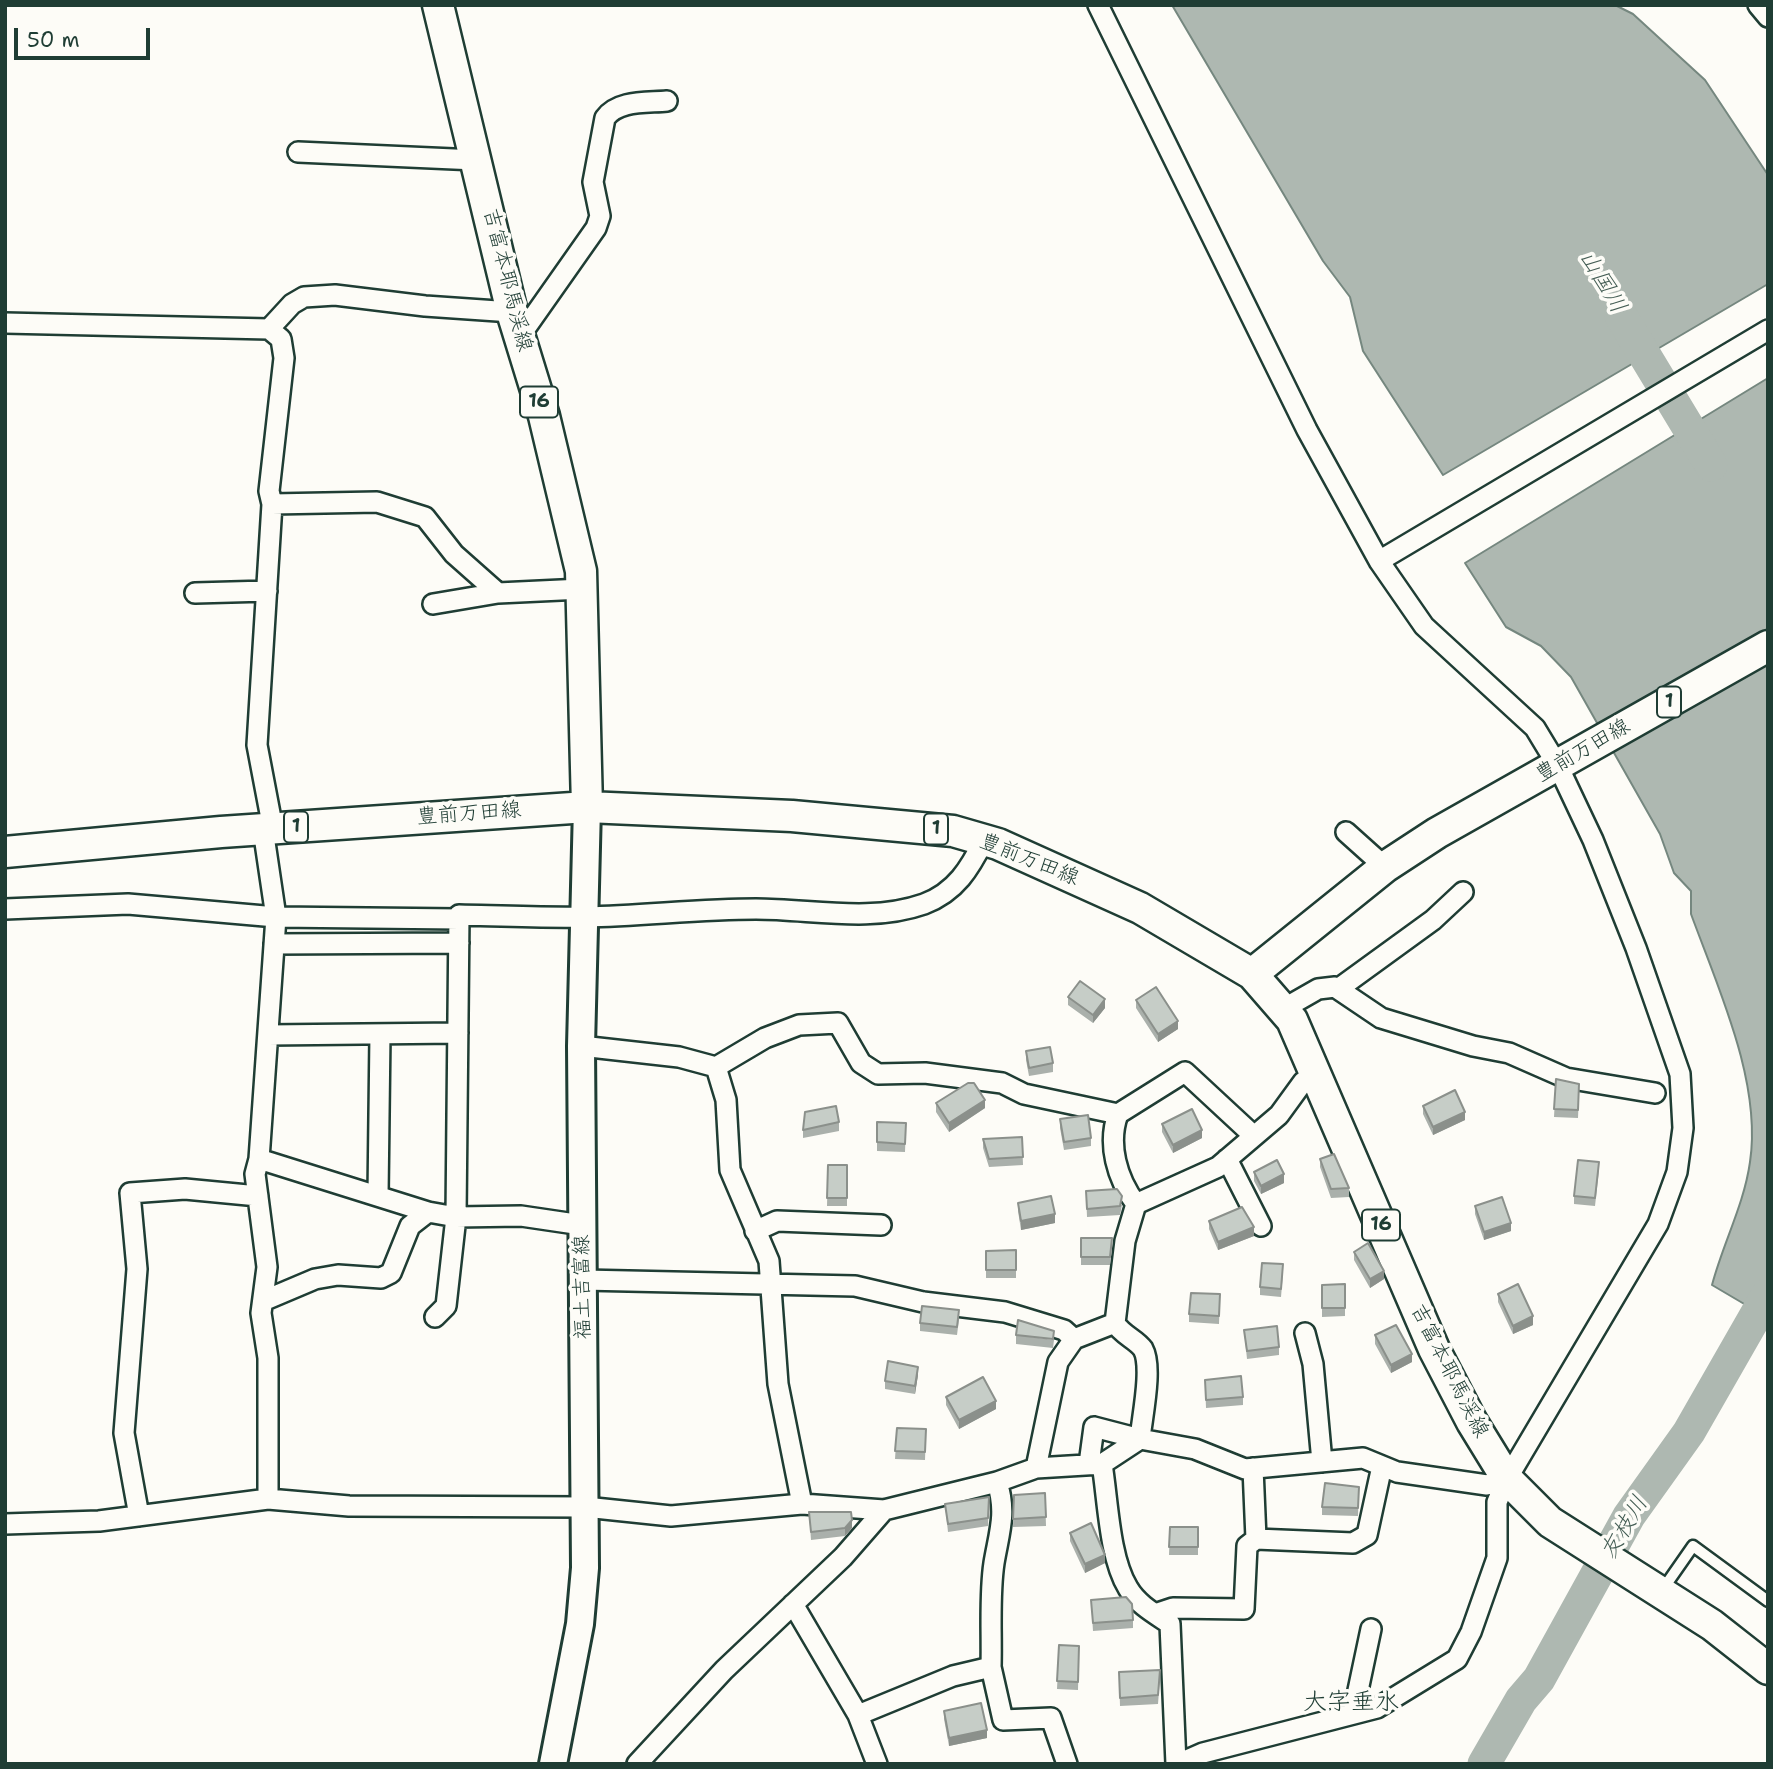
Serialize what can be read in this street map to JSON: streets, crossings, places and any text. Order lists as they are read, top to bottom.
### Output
{
  "streets": {
    "main road": [
      "吉富本耶馬渓線",
      "16",
      "1",
      "豊前万田線",
      "福土吉富線"
    ]
  },
  "crossings": [
    ["吉富本耶馬渓線", "豊前万田線"],
    ["吉富本耶馬渓線", "福土吉富線"],
    ["豊前万田線", "福土吉富線"]
  ],
  "districts": ["大字垂水"],
  "water": ["山国川", "友枝川"],
  "scale_bar": "50 m"
}
